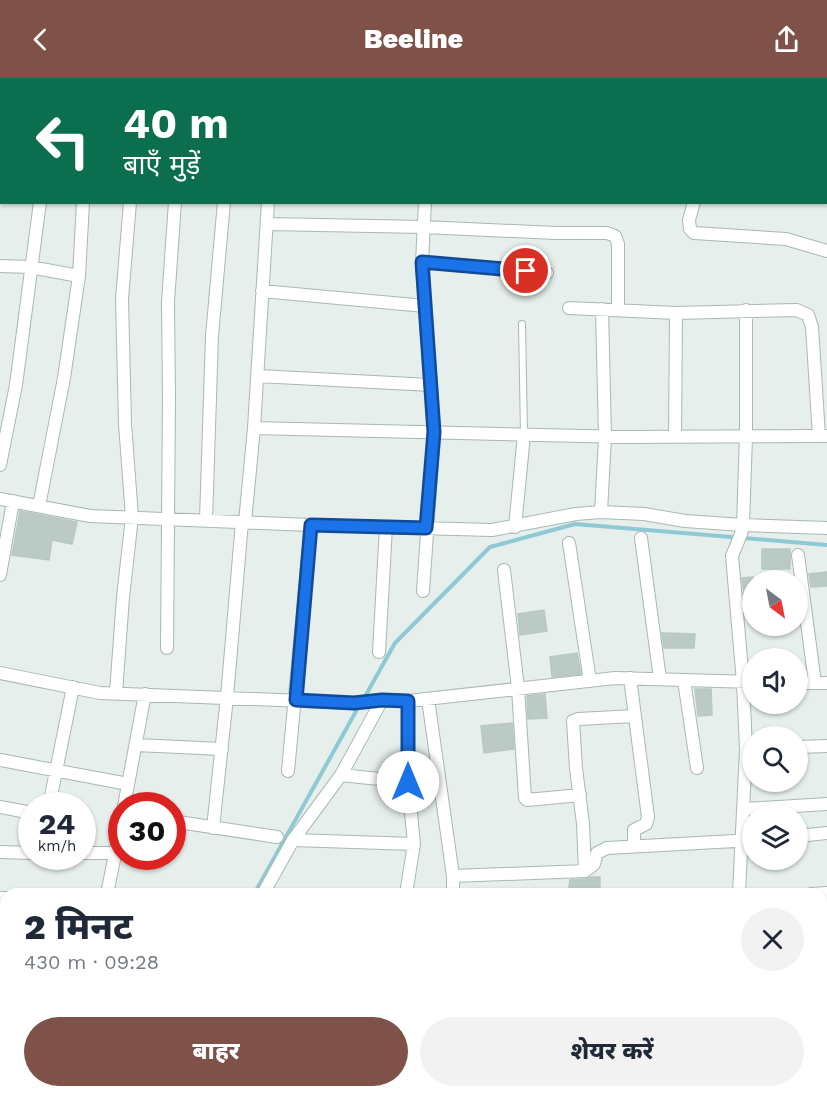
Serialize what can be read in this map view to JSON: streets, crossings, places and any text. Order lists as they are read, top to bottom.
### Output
{
  "north": "bottom right",
  "page": {
    "header": "Beeline",
    "turn": ["40 m", "बाएँ मुड़ें"],
    "speed": "24 km/h",
    "limit": "30",
    "heading": ["2 मिनट", "430 m · 09:28"],
    "buttons": ["बाहर", "शेयर करें"]
  }
}
